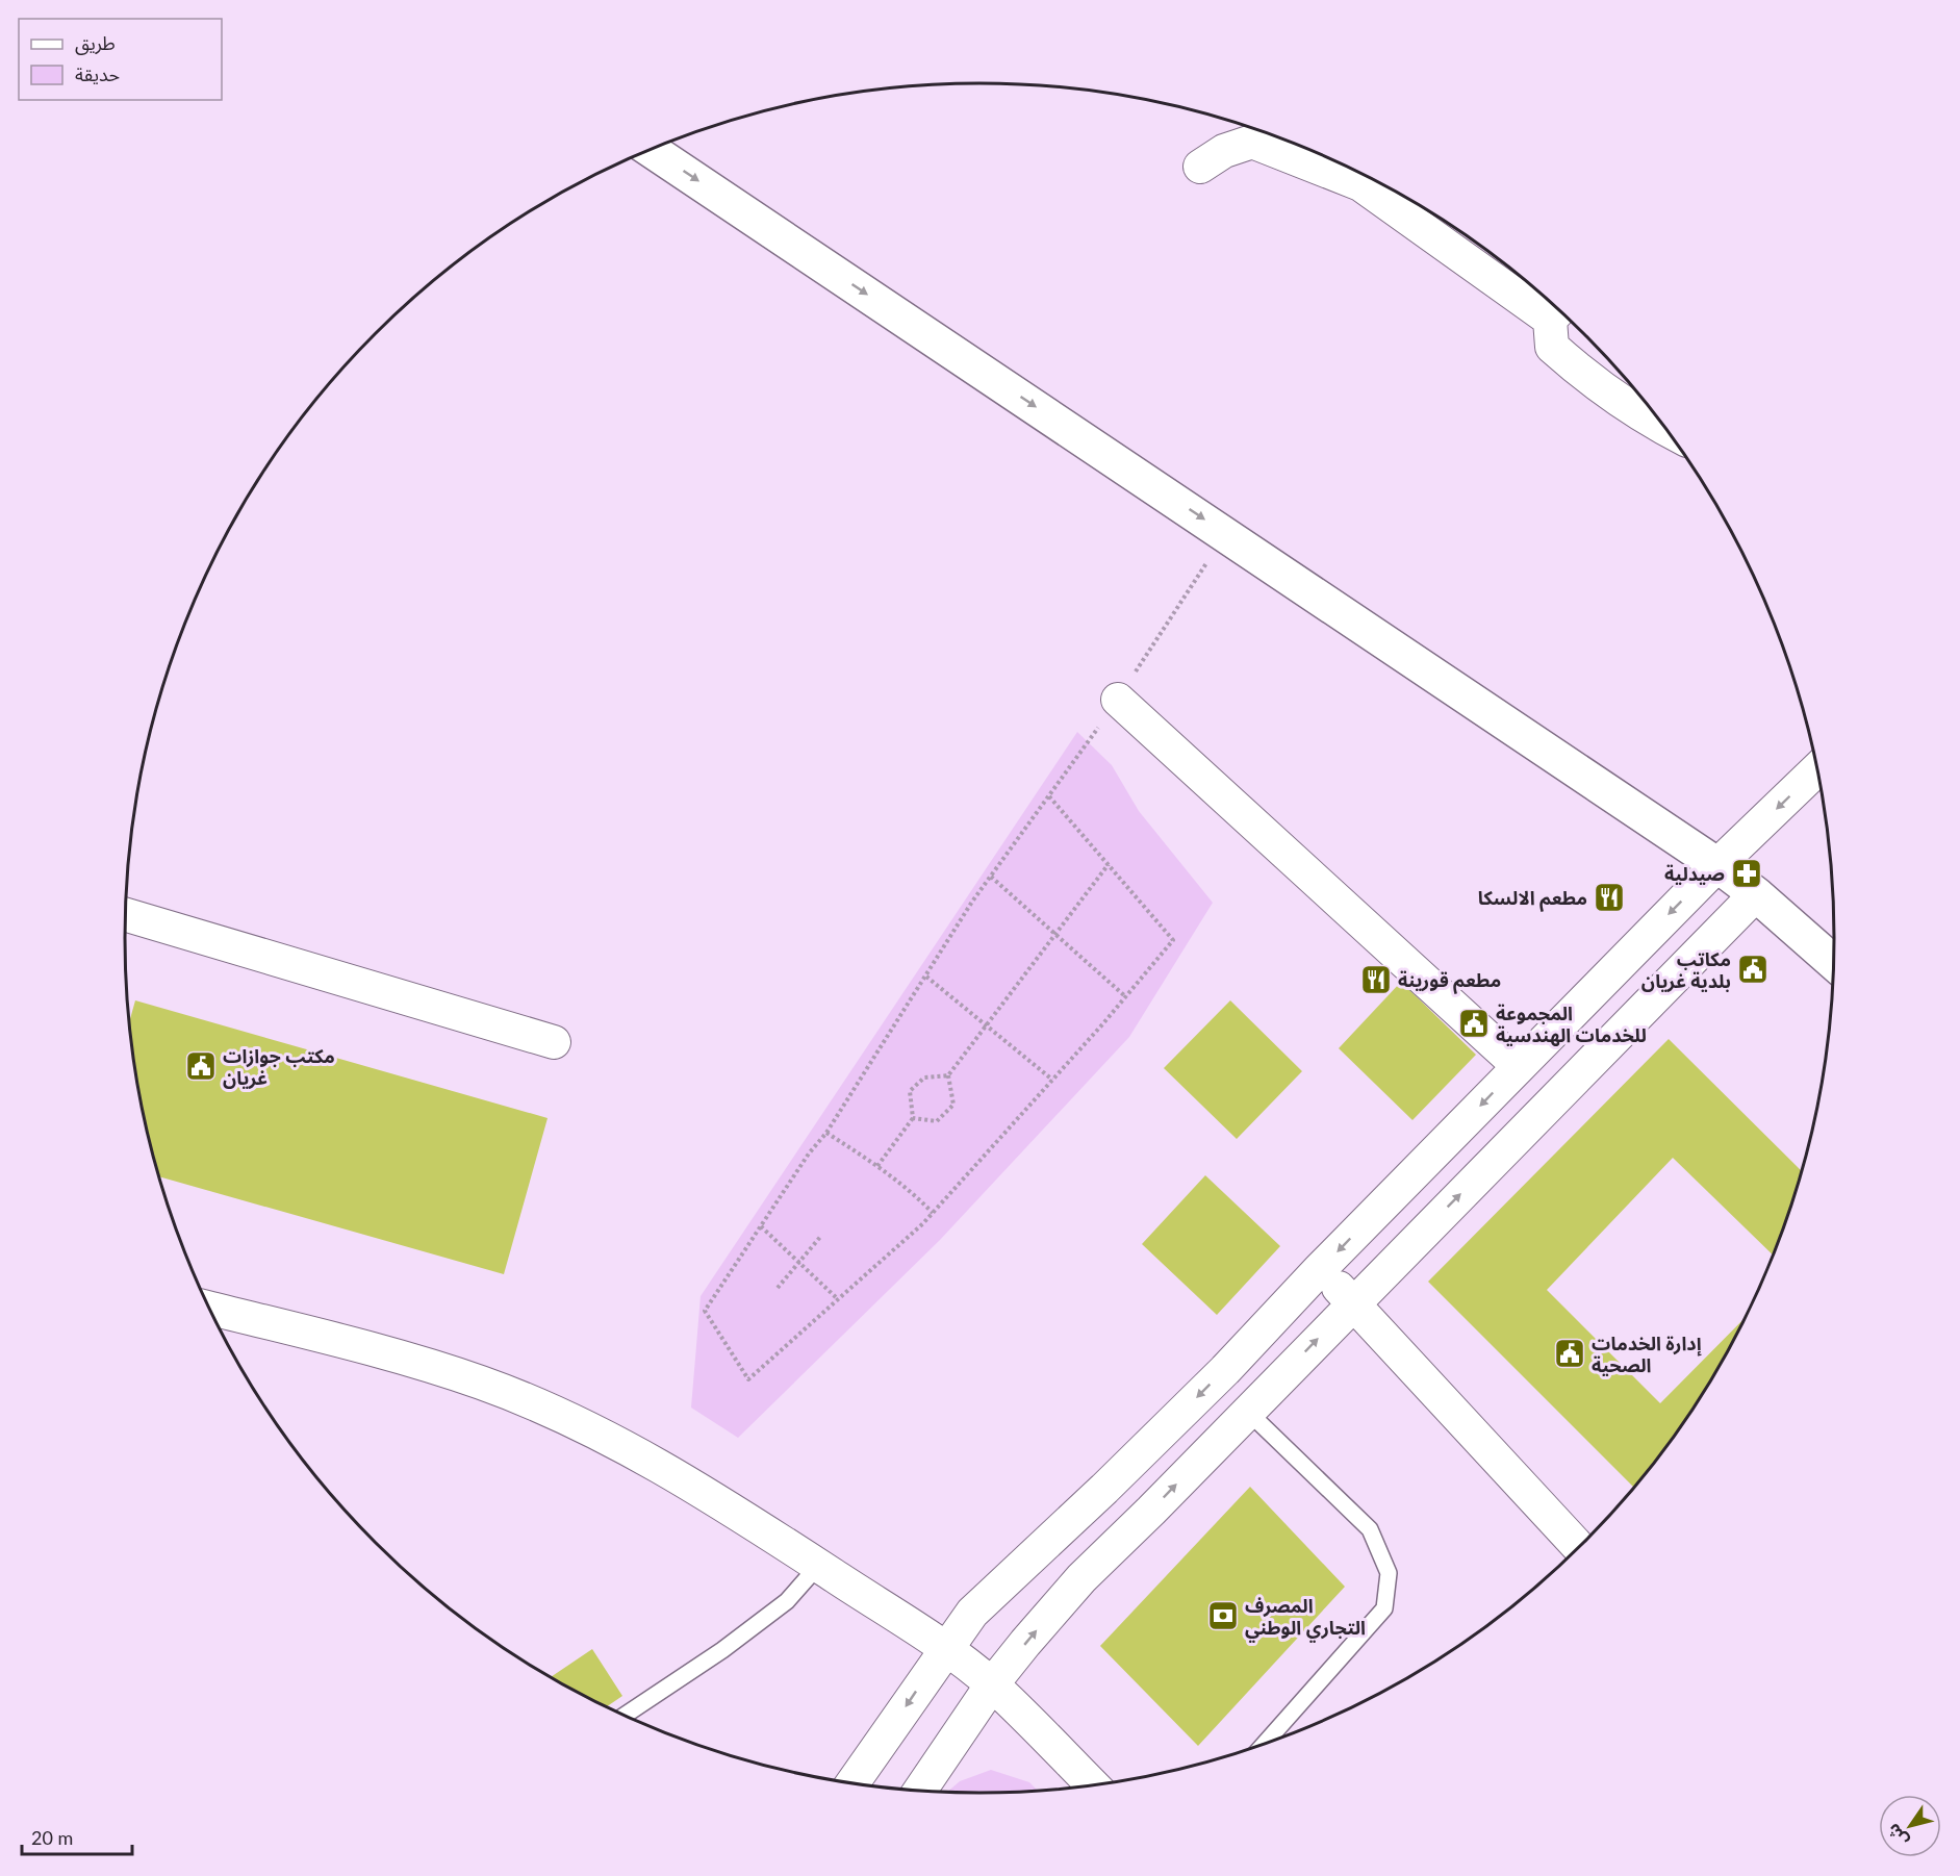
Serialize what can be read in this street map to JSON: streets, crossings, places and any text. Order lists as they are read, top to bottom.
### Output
{
  "places": {
    "pharmacy": ["صيدلية"],
    "restaurant": ["مطعم الالسكا", "مطعم قورينة"],
    "public building": [
      "مكاتب بلدية غريان",
      "المجموعة للخدمات الهندسية",
      "مكتب جوازات غريان",
      "إدارة الخدمات الصحية"
    ],
    "bank": ["المصرف التجاري الوطني"]
  },
  "legend": ["طريق", "حديقة"],
  "scale_bar": "20 m",
  "north": "bottom left"
}
